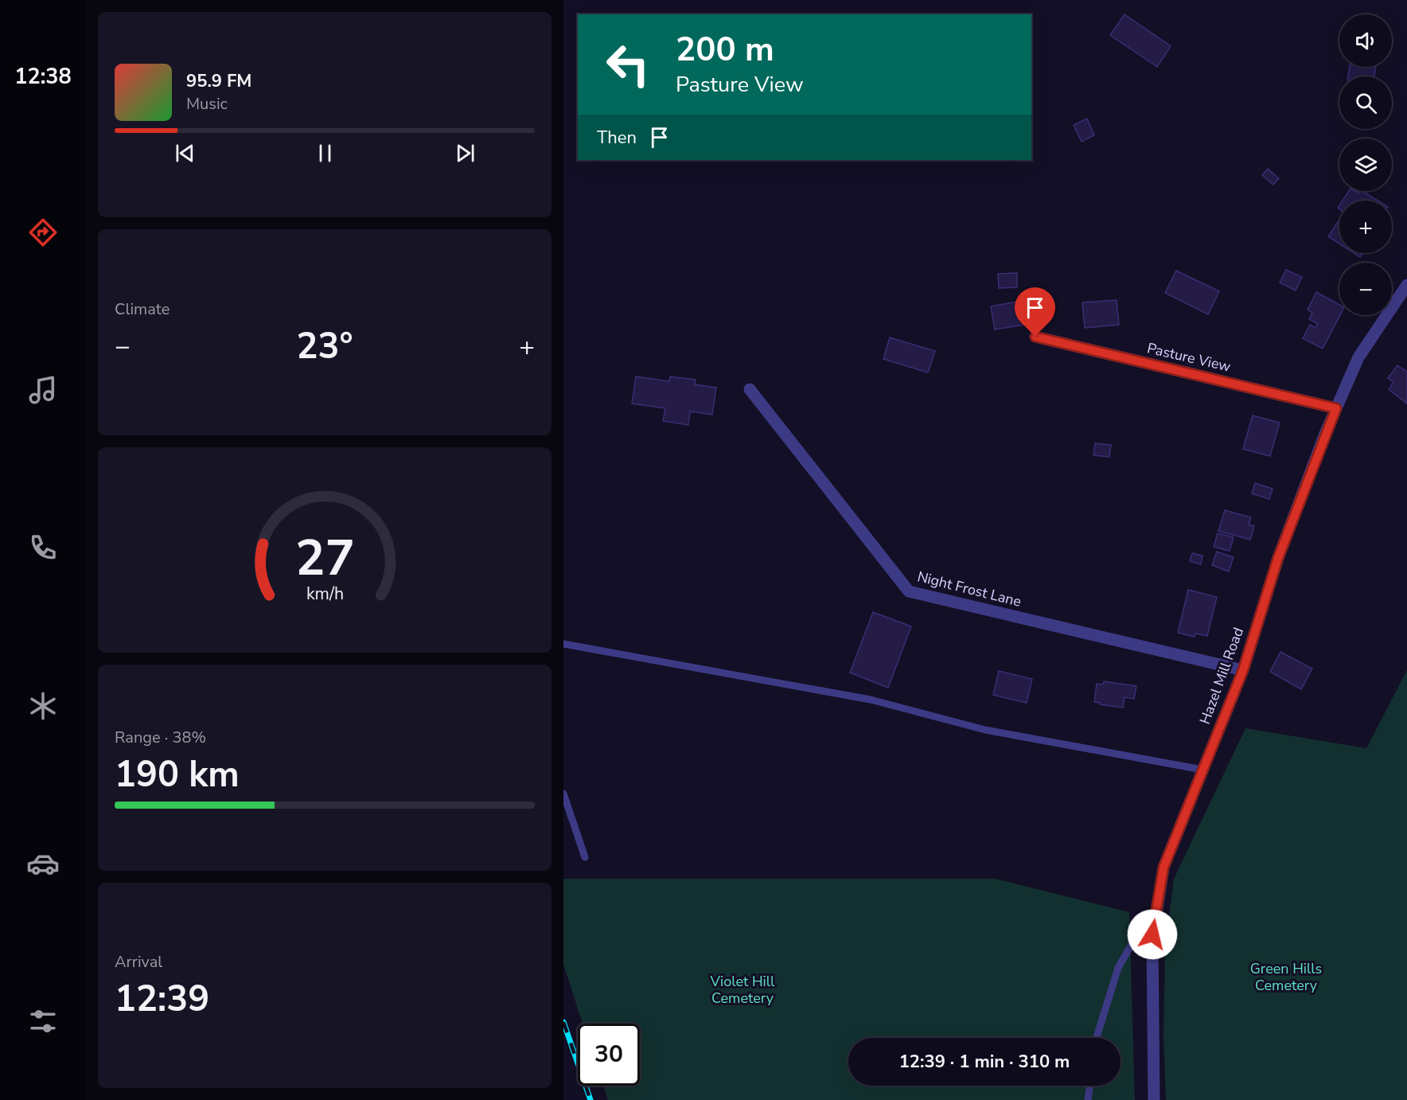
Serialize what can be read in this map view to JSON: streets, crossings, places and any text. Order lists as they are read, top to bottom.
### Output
{
  "streets": {
    "street": ["Pasture View", "Night Frost Lane", "Hazel Mill Road"]
  },
  "crossings": [
    ["Pasture View", "Hazel Mill Road"],
    ["Night Frost Lane", "Hazel Mill Road"]
  ],
  "parks": ["Green Hills Cemetery", "Violet Hill Cemetery"],
  "page": {
    "tabs": "12:38",
    "map_buttons": ["+", "−"],
    "turn": ["200 m", "Pasture View"],
    "song": ["95.9 FM", "Music"],
    "then": "Then",
    "tile": [
      "Climate",
      ["Range · 38%", "190 km"],
      ["Arrival", "12:39"]
    ],
    "heat": ["−", "23°", "+"],
    "limit": "30",
    "trip": "12:39 · 1 min · 310 m",
    "gauge": ["27", "km/h"]
  }
}
